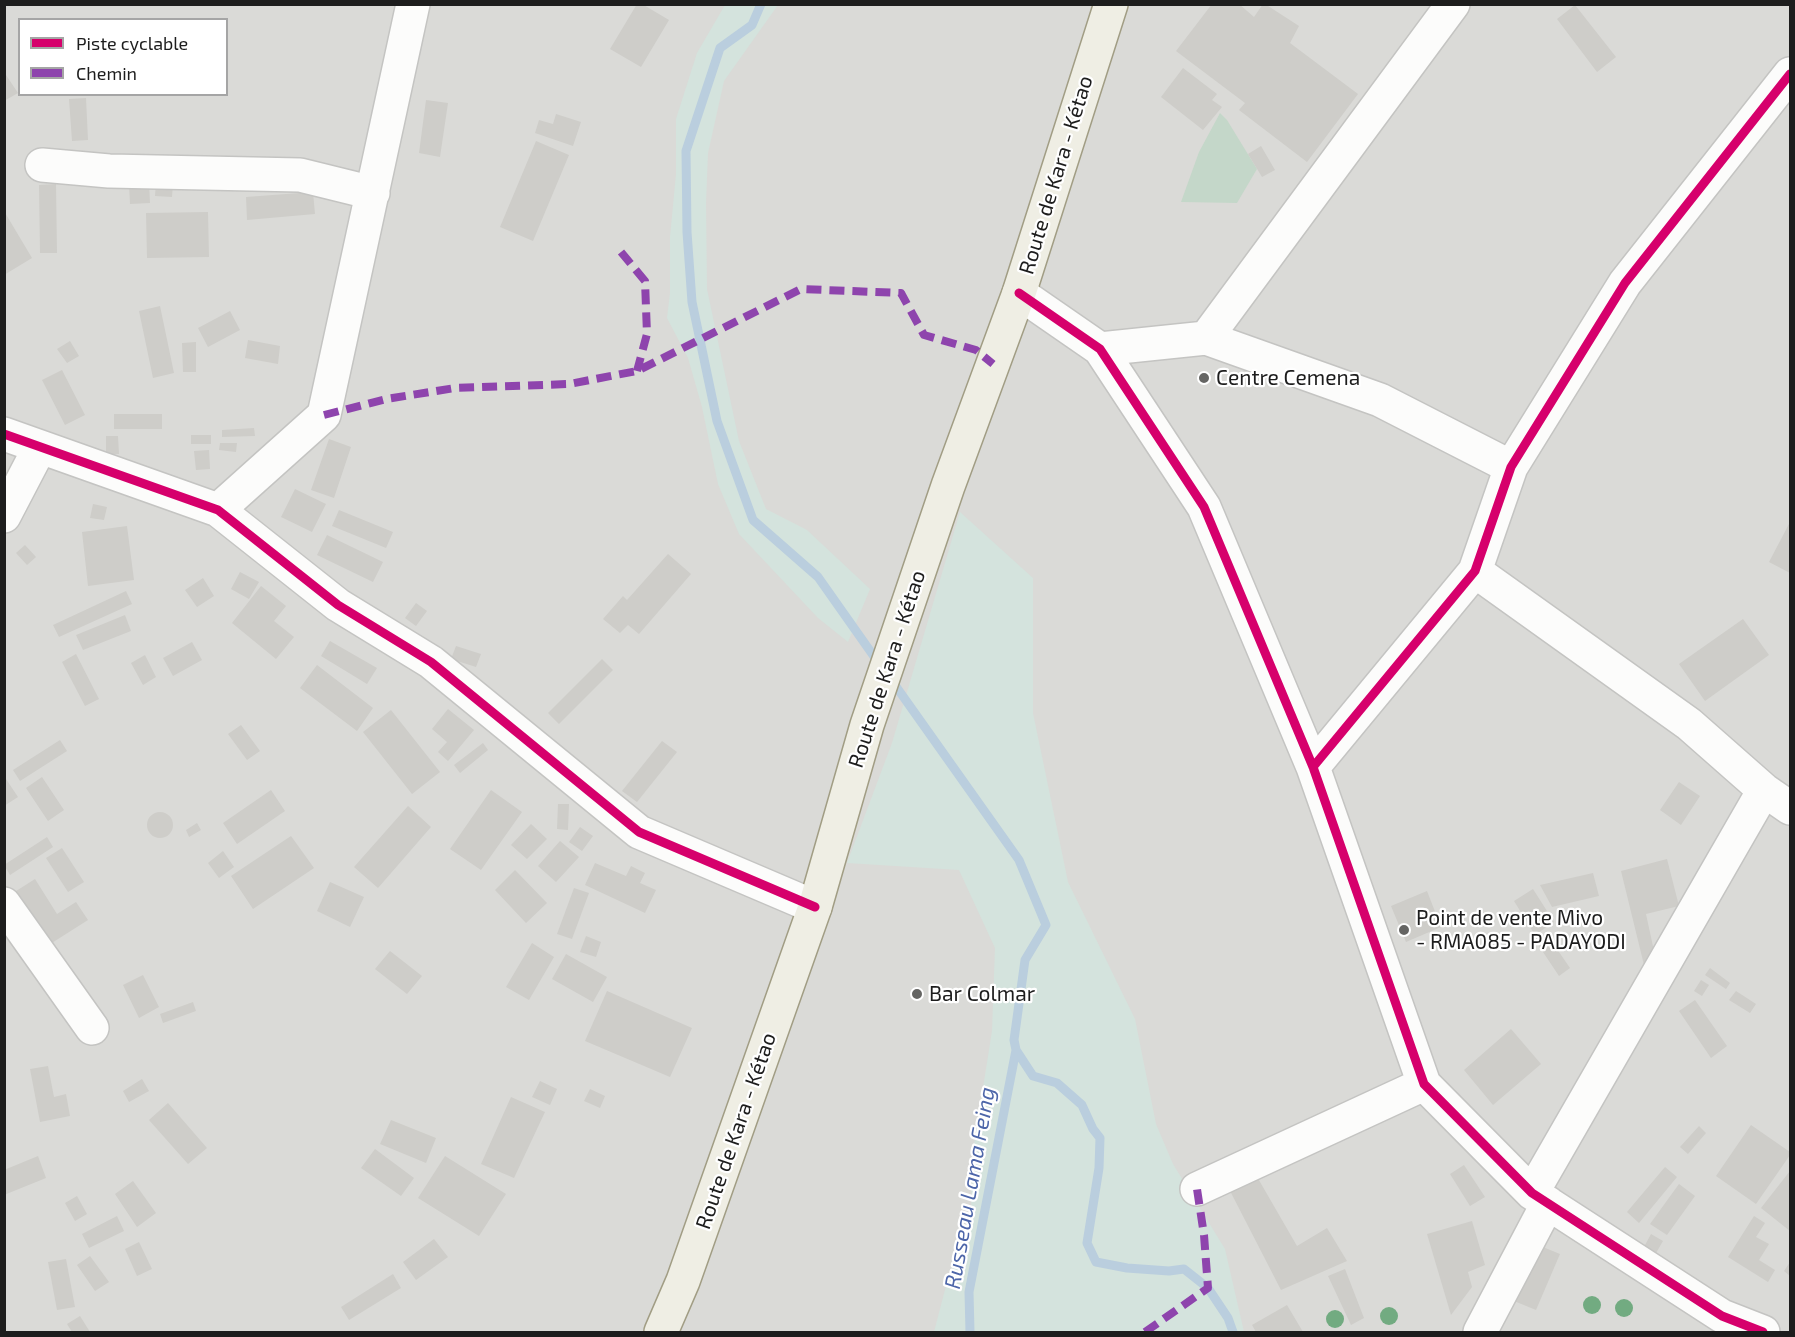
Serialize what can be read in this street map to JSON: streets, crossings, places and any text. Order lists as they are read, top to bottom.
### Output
{
  "streets": {
    "main road": ["Route de Kara - Kétao"]
  },
  "water": ["Russeau Lama Feing"],
  "places": ["Centre Cemena", "Point de vente Mivo - RMA085 - PADAYODI", "Bar Colmar"],
  "legend": ["Piste cyclable", "Chemin"]
}
